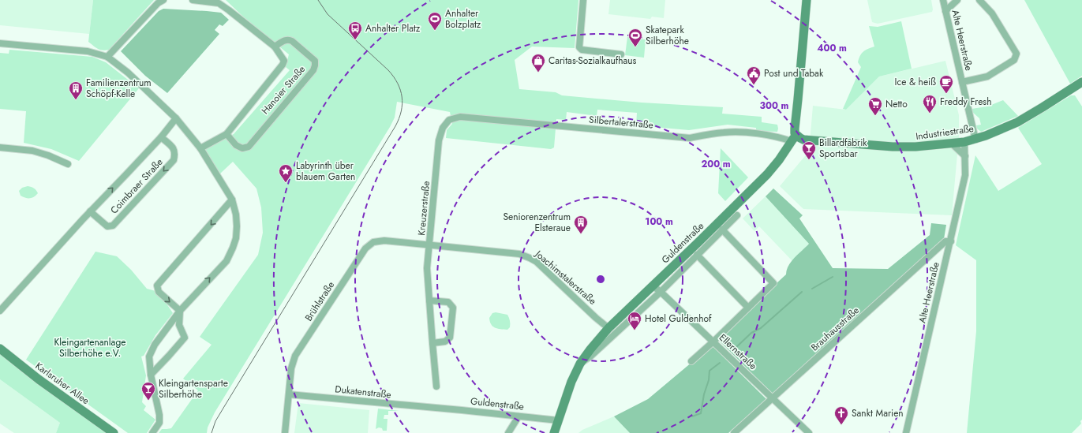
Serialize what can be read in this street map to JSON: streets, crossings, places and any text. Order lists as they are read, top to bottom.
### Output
{
  "streets": {
    "street": [
      "Alte Heerstraße",
      "Hanoier Straße",
      "Silbertalerstraße",
      "Industriestraße",
      "Coimbraer Straße",
      "Kreuzerstraße",
      "Guldenstraße",
      "Joachimstalerstraße",
      "Brühlstraße",
      "Brauhausstraße",
      "Ellernstraße",
      "Karlsruher Allee",
      "Dukatenstraße"
    ]
  },
  "crossings": [
    ["Alte Heerstraße", "Industriestraße"],
    ["Alte Heerstraße", "Brauhausstraße"],
    ["Silbertalerstraße", "Industriestraße"],
    ["Silbertalerstraße", "Kreuzerstraße"],
    ["Silbertalerstraße", "Guldenstraße"],
    ["Industriestraße", "Guldenstraße"],
    ["Kreuzerstraße", "Joachimstalerstraße"],
    ["Kreuzerstraße", "Brühlstraße"],
    ["Guldenstraße", "Joachimstalerstraße"],
    ["Guldenstraße", "Ellernstraße"],
    ["Guldenstraße", "Dukatenstraße"],
    ["Joachimstalerstraße", "Brühlstraße"],
    ["Brühlstraße", "Dukatenstraße"],
    ["Brauhausstraße", "Ellernstraße"]
  ],
  "parks": ["Kleingartenanlage Silberhöhe e.V."],
  "places": {
    "sports": ["Anhalter Bolzplatz", "Skatepark Silberhöhe"],
    "bus stop": ["Anhalter Platz"],
    "shop": ["Caritas-Sozialkaufhaus"],
    "public building": ["Post und Tabak"],
    "cafe": ["Ice & heiß"],
    "building": ["Familienzentrum Schöpf-Kelle", "Seniorenzentrum Elsteraue"],
    "restaurant": ["Freddy Fresh"],
    "supermarket": ["Netto"],
    "bar": ["Billardfabrik Sportsbar", "Kleingartensparte Silberhöhe"],
    "place": ["Labyrinth über blauem Garten"],
    "hotel": ["Hotel Guldenhof"],
    "church": ["Sankt Marien"]
  },
  "rings": [
    "400 m",
    "300 m",
    "200 m",
    "100 m"
  ]
}
